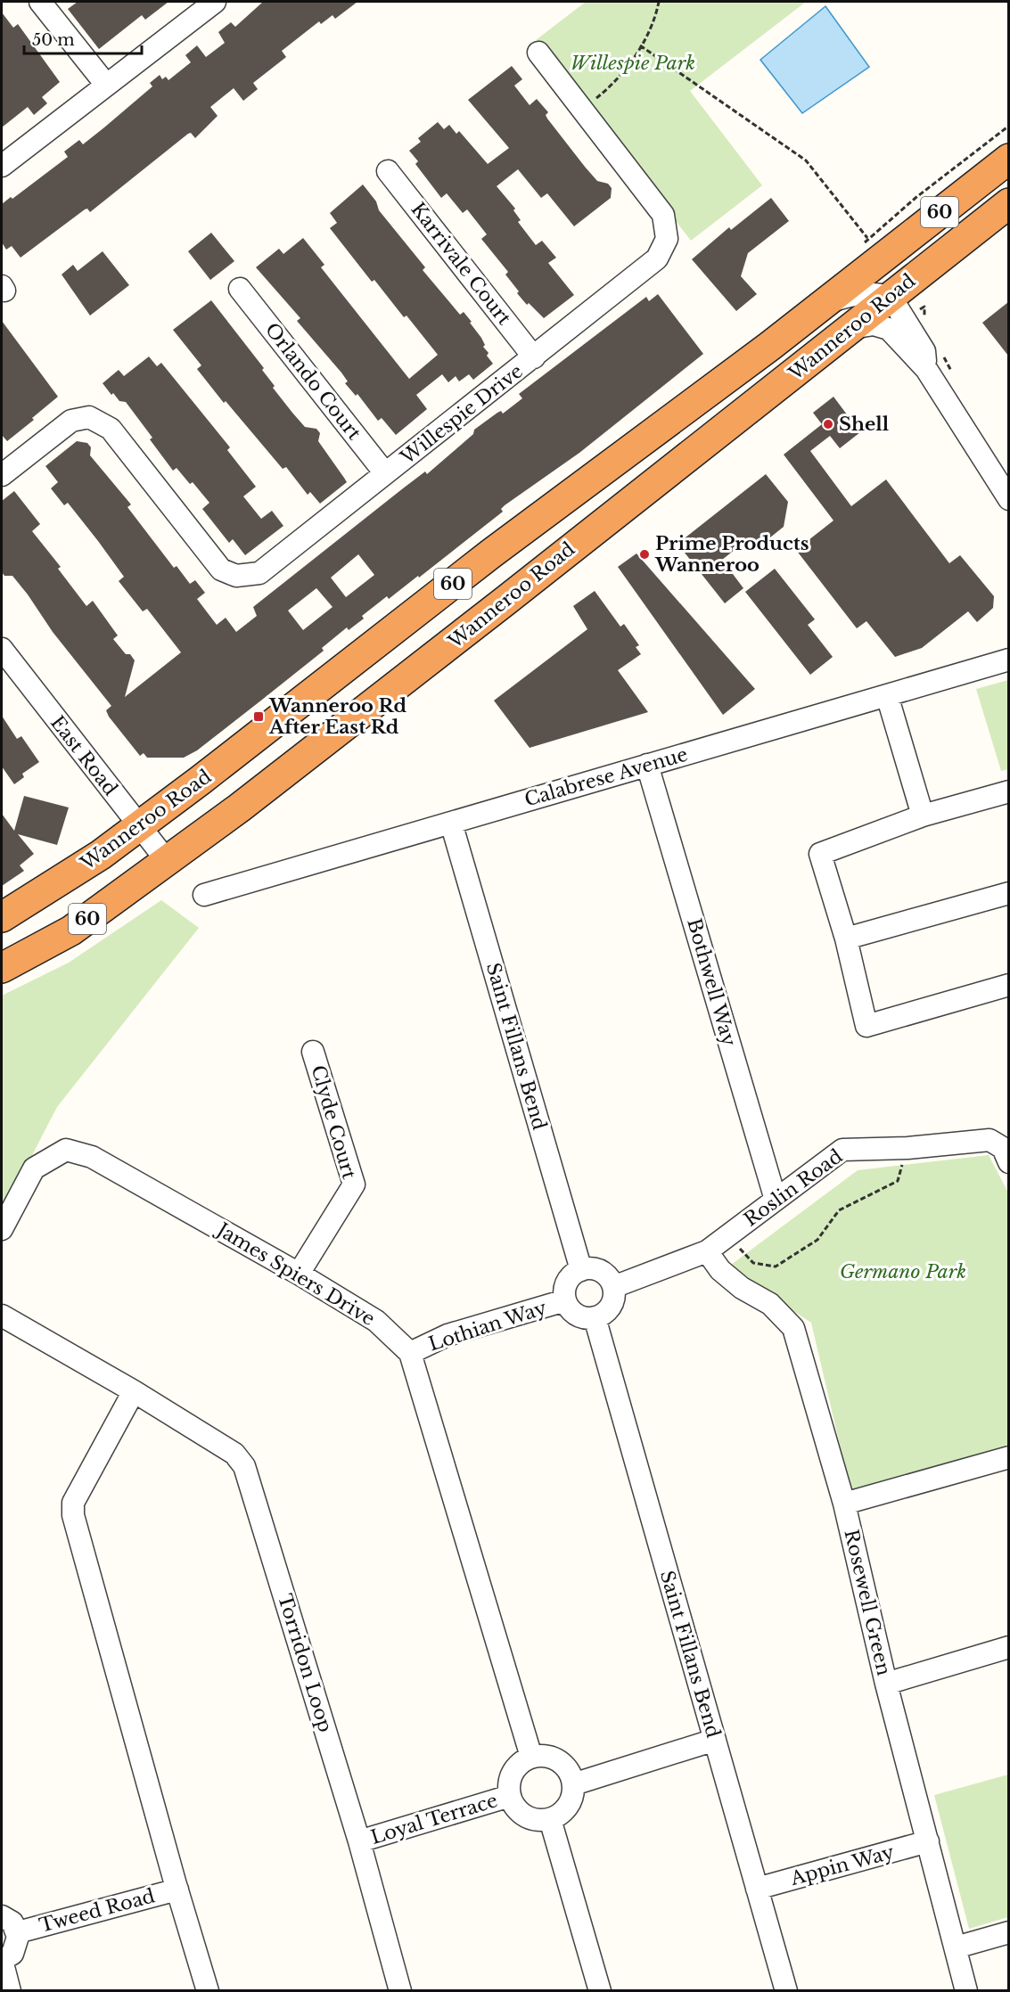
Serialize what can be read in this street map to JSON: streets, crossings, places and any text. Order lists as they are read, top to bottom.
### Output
{
  "streets": {
    "highway": ["60", "Wanneroo Road"],
    "street": [
      "Karrivale Court",
      "Orlando Court",
      "Willespie Drive",
      "East Road",
      "Calabrese Avenue",
      "Bothwell Way",
      "Saint Fillans Bend",
      "Clyde Court",
      "Roslin Road",
      "James Spiers Drive",
      "Lothian Way",
      "Rosewell Green",
      "Torridon Loop",
      "Loyal Terrace",
      "Appin Way",
      "Tweed Road"
    ]
  },
  "crossings": [
    ["60", "Wanneroo Road"],
    ["Karrivale Court", "Willespie Drive"],
    ["Wanneroo Road", "East Road"],
    ["Orlando Court", "Willespie Drive"],
    ["Calabrese Avenue", "Bothwell Way"],
    ["Calabrese Avenue", "Saint Fillans Bend"],
    ["Bothwell Way", "Roslin Road"],
    ["Saint Fillans Bend", "Roslin Road"],
    ["Saint Fillans Bend", "Lothian Way"],
    ["Saint Fillans Bend", "Appin Way"],
    ["Clyde Court", "James Spiers Drive"],
    ["Roslin Road", "Lothian Way"],
    ["Roslin Road", "Rosewell Green"],
    ["James Spiers Drive", "Lothian Way"],
    ["James Spiers Drive", "Loyal Terrace"],
    ["Rosewell Green", "Appin Way"],
    ["Torridon Loop", "Loyal Terrace"]
  ],
  "parks": ["Willespie Park", "Germano Park"],
  "places": {
    "other": ["Shell", "Prime Products Wanneroo"],
    "transit": ["Wanneroo Rd After East Rd"]
  },
  "scale_bar": "50 m"
}
